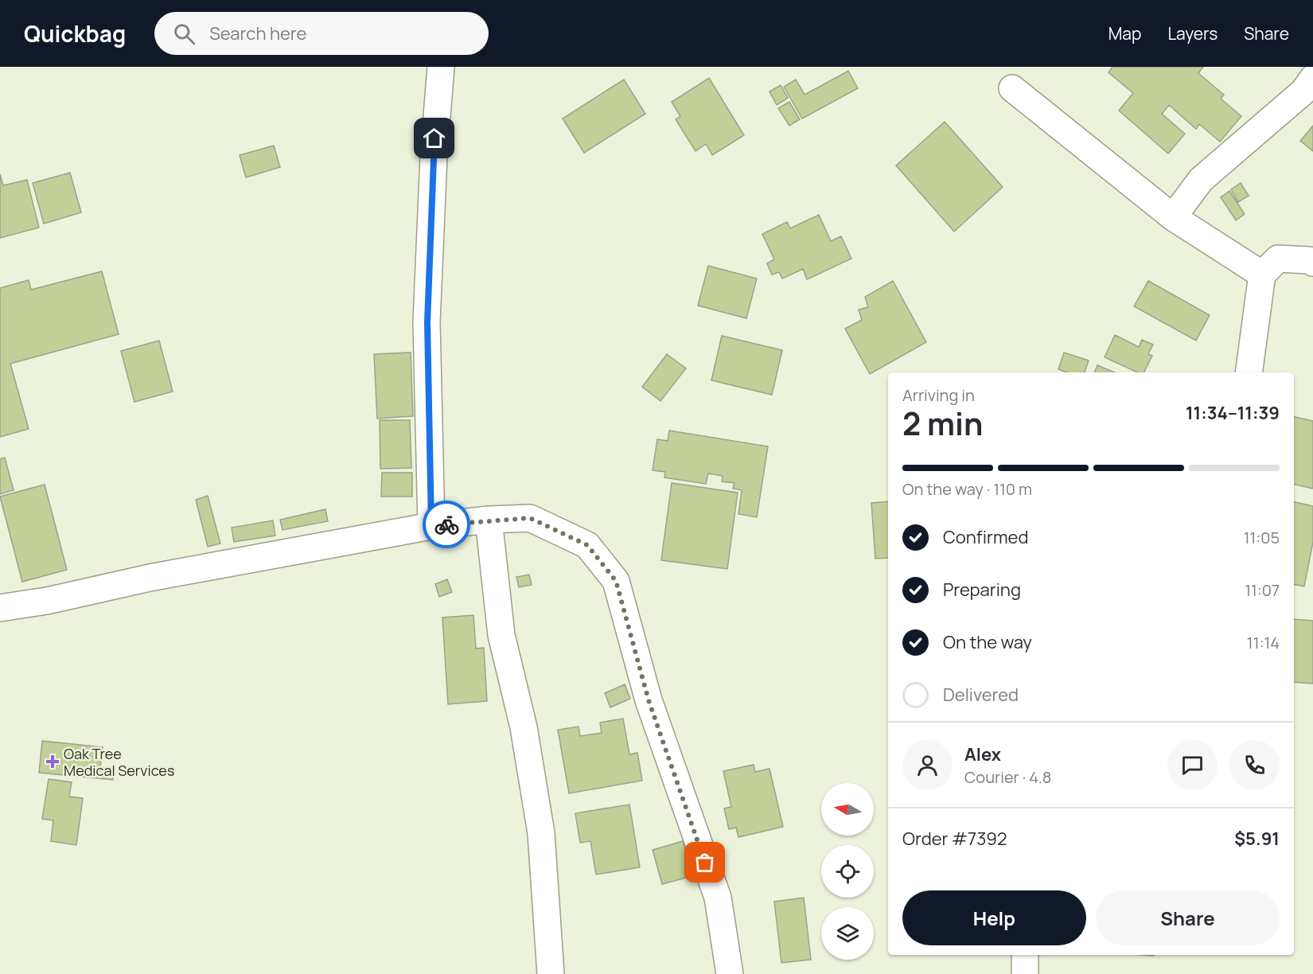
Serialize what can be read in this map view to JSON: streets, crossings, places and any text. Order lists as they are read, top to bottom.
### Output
{
  "places": {
    "health": ["Oak Tree Medical Services"]
  },
  "north": "left",
  "page": {
    "header": "Quickbag",
    "search": "Search here",
    "nav": ["Map", "Layers", "Share"],
    "heading": ["2 min", "Arriving in", "11:34–11:39"],
    "panel": [
      "Alex",
      "Courier · 4.8",
      "Order #7392",
      "$5.91"
    ],
    "bar": "On the way · 110 m",
    "list": [
      ["Confirmed", "11:05"],
      ["Preparing", "11:07"],
      ["On the way", "11:14"],
      "Delivered"
    ],
    "buttons": ["Help", "Share"]
  }
}
